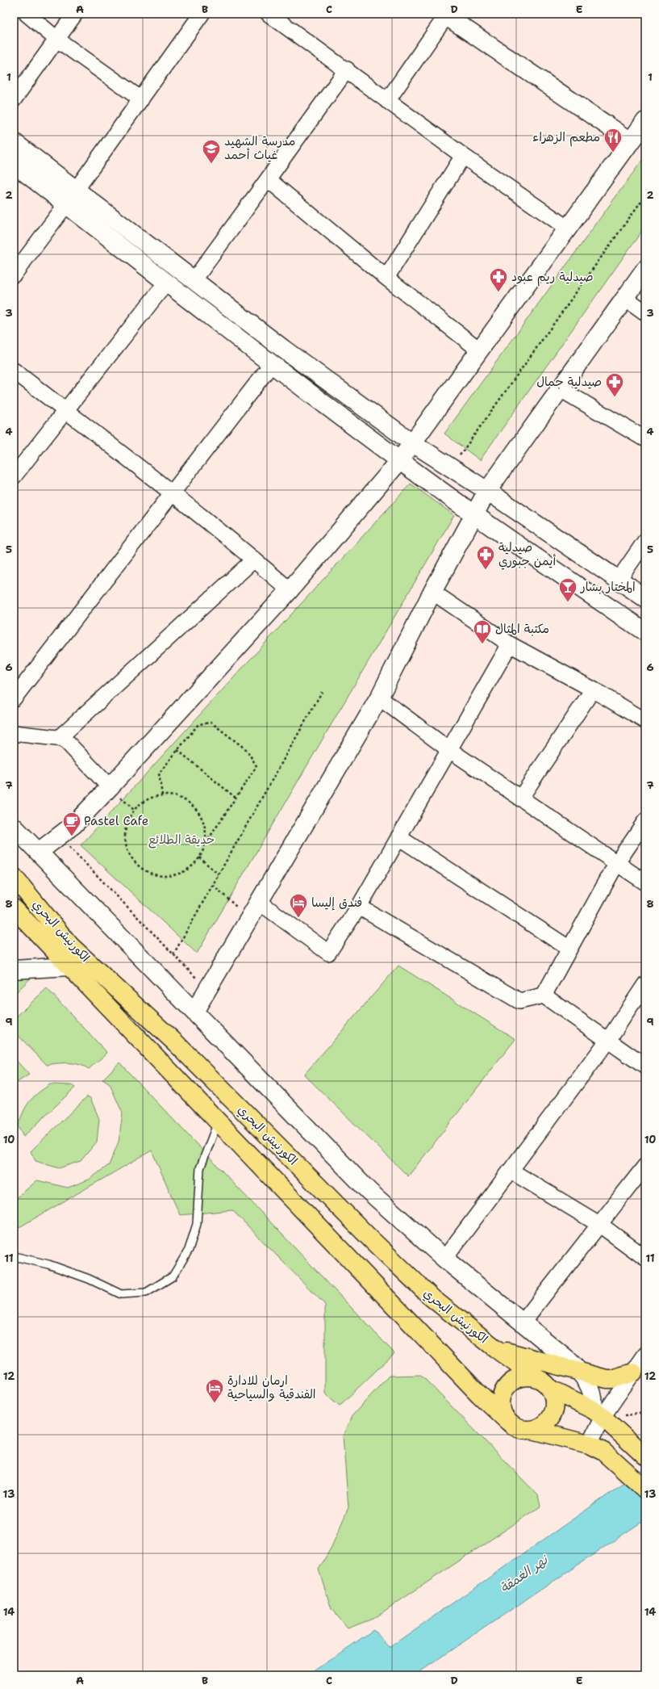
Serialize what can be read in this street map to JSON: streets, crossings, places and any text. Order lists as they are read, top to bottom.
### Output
{
  "streets": {
    "main road": ["الكورنيش البحري"]
  },
  "water": ["نهر الغمقة"],
  "parks": ["حديقة الطلائع"],
  "places": {
    "restaurant": ["مطعم الزهراء"],
    "school or university": ["مدرسة الشهيد غياث أحمد"],
    "pharmacy": ["صيدلية ريم عبود", "صيدلية جمال", "صيدلية أيمن جبوري"],
    "bar": ["المختار بشار"],
    "library": ["مكتبة المثال"],
    "cafe": ["Pastel Cafe"],
    "hotel": ["فندق إليسا", "ارمان للادارة الفندقية والسياحية"]
  },
  "grid": {
    "columns": [
      "A",
      "B",
      "C",
      "D",
      "E"
    ],
    "rows": [
      "1",
      "2",
      "3",
      "4",
      "5",
      "6",
      "7",
      "8",
      "9",
      "10",
      "11",
      "12",
      "13",
      "14"
    ]
  }
}
